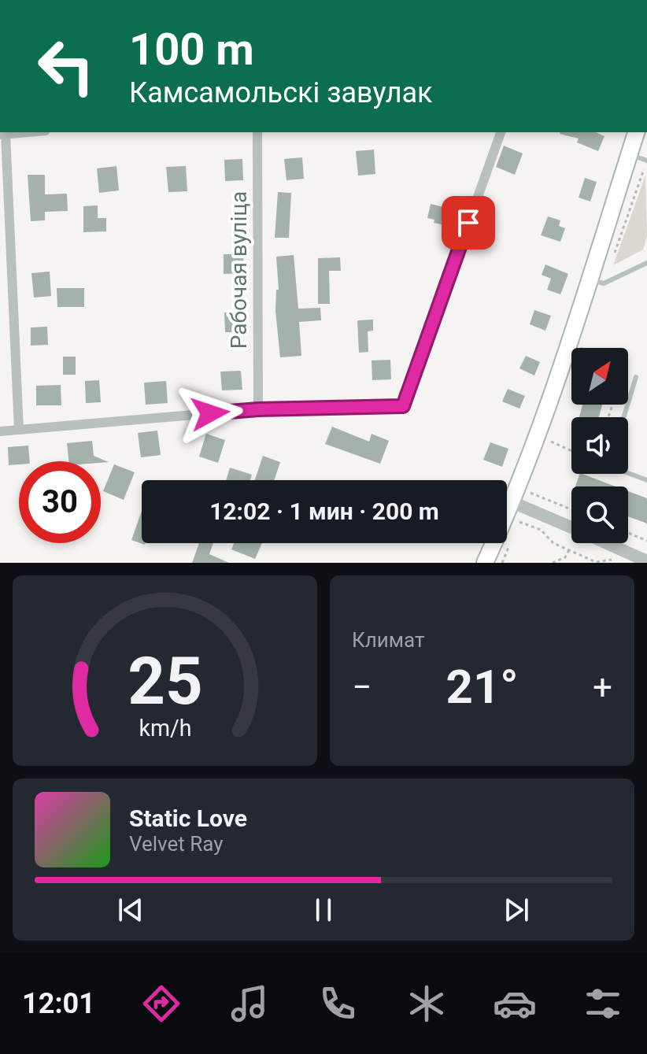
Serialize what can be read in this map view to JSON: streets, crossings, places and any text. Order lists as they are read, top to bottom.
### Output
{
  "streets": {
    "street": ["Рабочая вуліца"]
  },
  "north": "top right",
  "page": {
    "turn": ["100 m", "Камсамольскі завулак"],
    "limit": "30",
    "trip": "12:02 · 1 мин · 200 m",
    "tile": "Климат",
    "heat": ["−", "21°", "+"],
    "song": ["Static Love", "Velvet Ray"],
    "tabs": "12:01",
    "gauge": ["25", "km/h"]
  }
}
